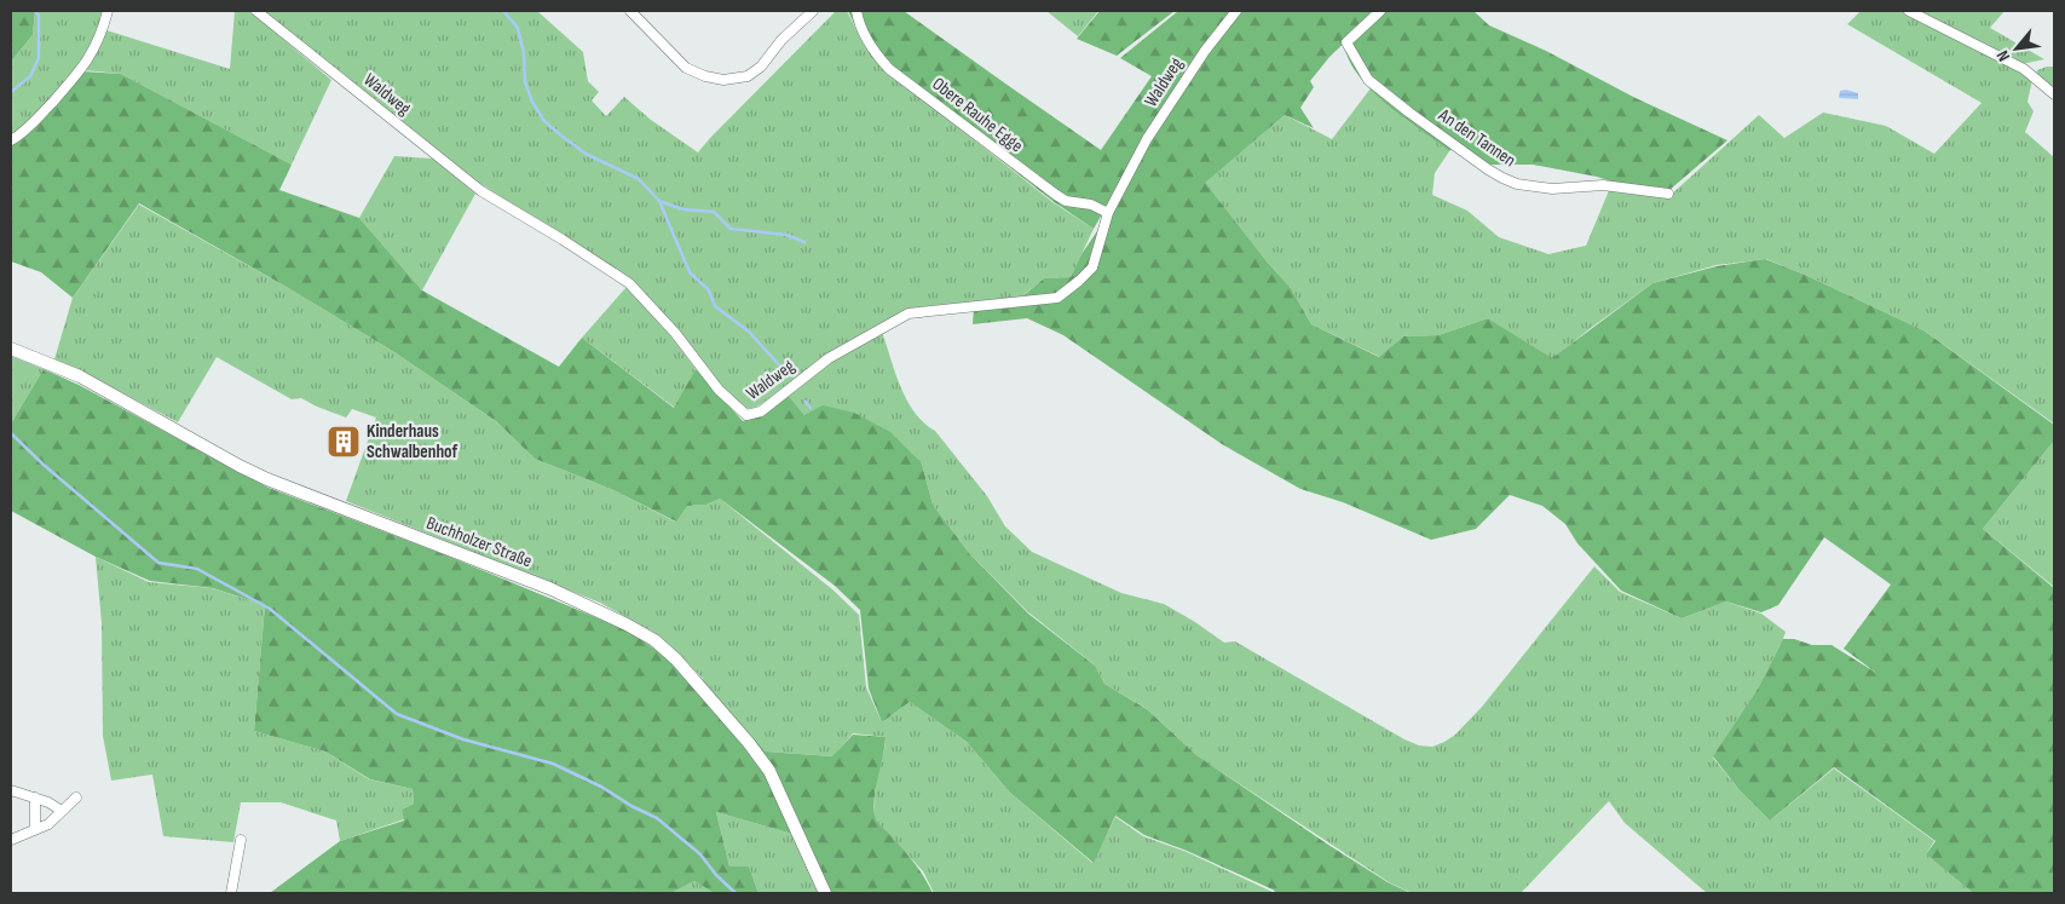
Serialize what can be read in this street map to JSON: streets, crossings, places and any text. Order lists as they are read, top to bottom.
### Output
{
  "streets": {
    "street": [
      "Waldweg",
      "Obere Rauhe Egge",
      "An den Tannen",
      "Buchholzer Straße"
    ]
  },
  "crossings": [
    ["Waldweg", "Obere Rauhe Egge"]
  ],
  "places": {
    "building": ["Kinderhaus Schwalbenhof"]
  },
  "north": "bottom left"
}
